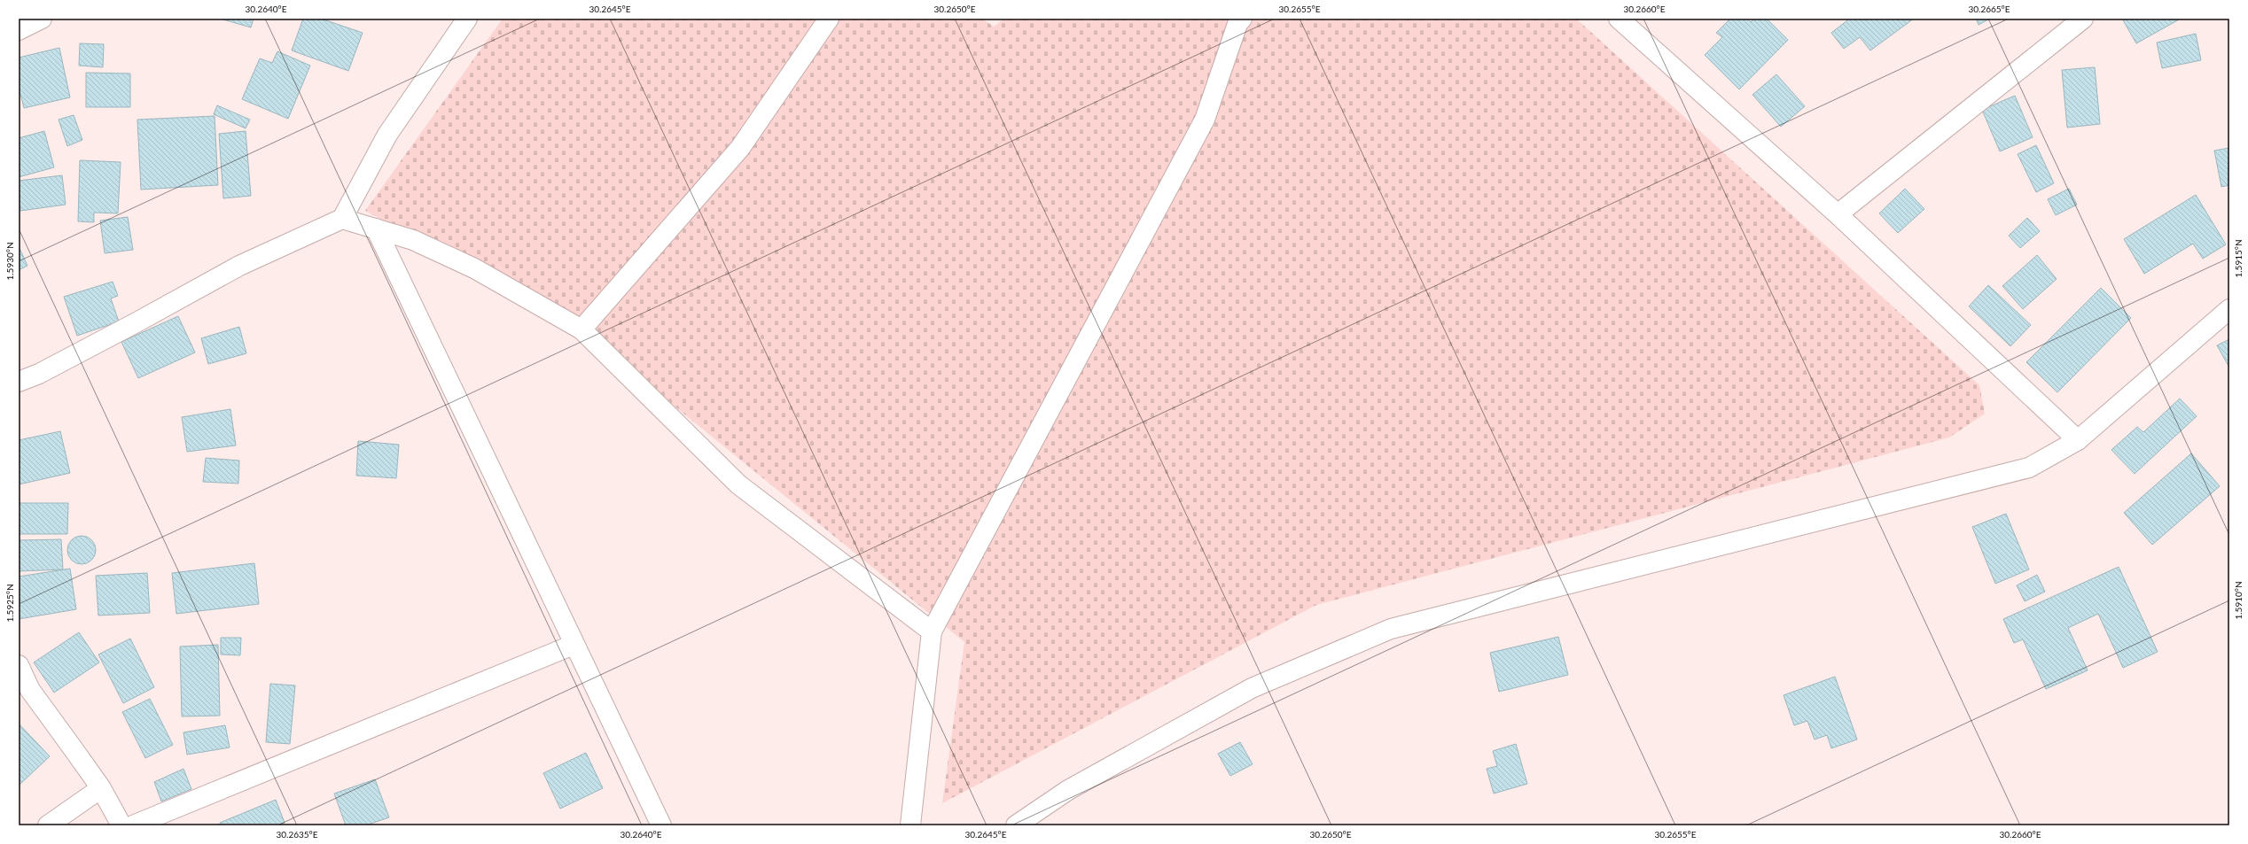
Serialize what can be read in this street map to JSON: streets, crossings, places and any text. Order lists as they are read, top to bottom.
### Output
{
  "coordinates": [
    "30.2640°E",
    "30.2645°E",
    "30.2650°E",
    "30.2655°E",
    "30.2660°E",
    "30.2665°E",
    "1.5915°N",
    "1.5930°N",
    "1.5910°N",
    "1.5925°N",
    "30.2635°E"
  ]
}
